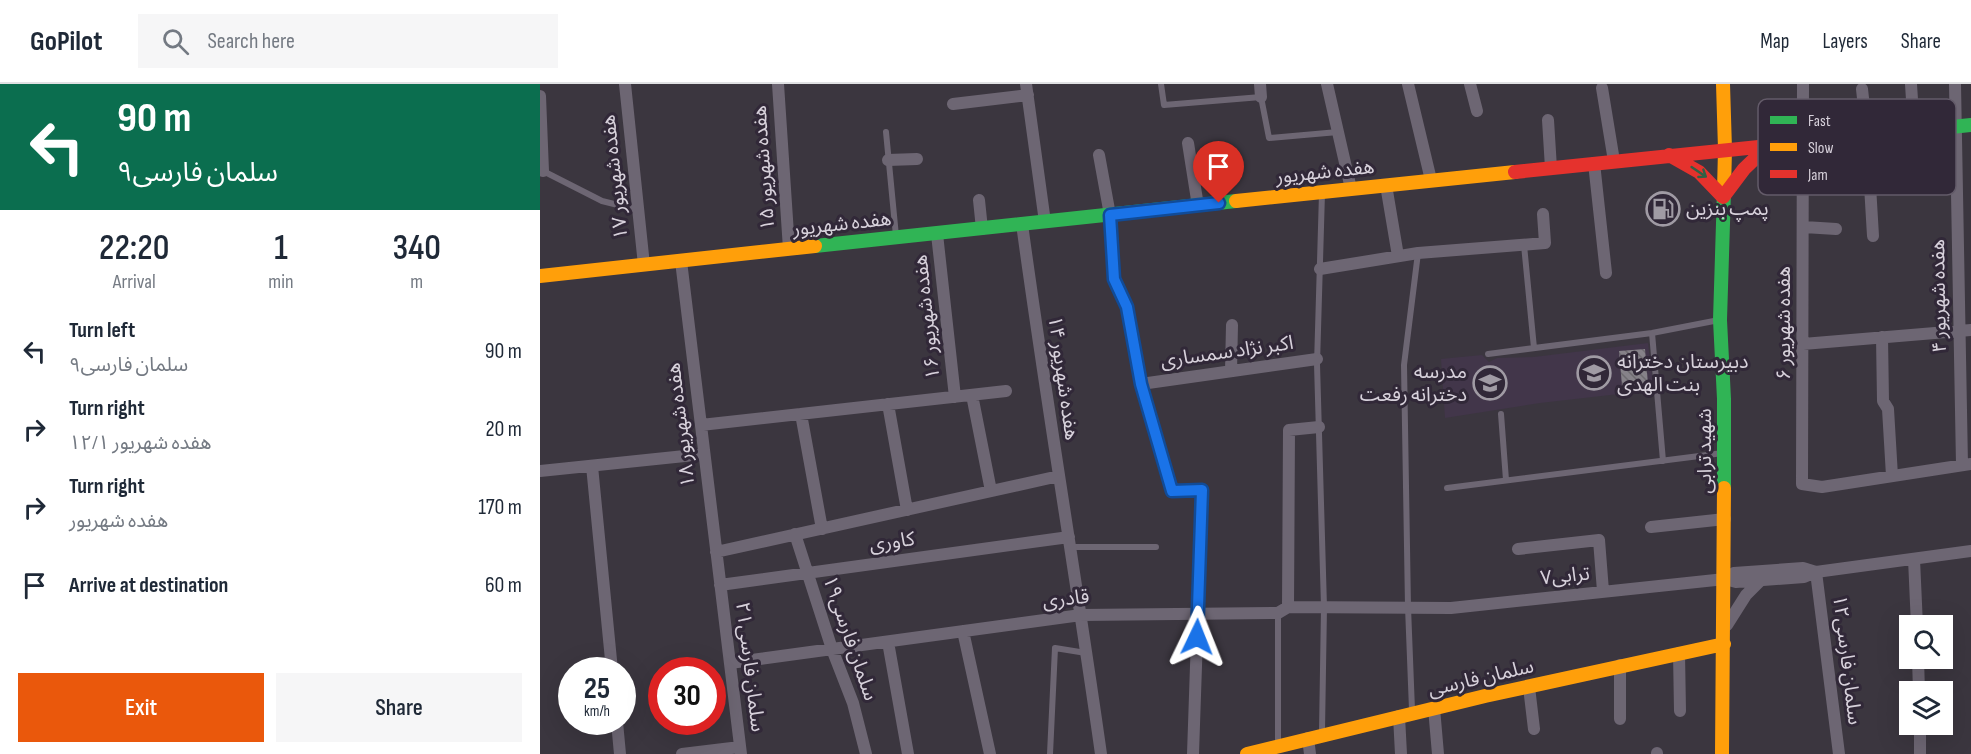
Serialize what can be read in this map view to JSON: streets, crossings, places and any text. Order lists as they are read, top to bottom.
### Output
{
  "streets": {
    "main road": ["هفده شهریور", "شهید ترابی", "سلمان فارسی"],
    "street": [
      "هفده شهریور ۱۵",
      "هفده شهریور ۱۷",
      "هفده شهریور ۴",
      "هفده شهریور ۱۶",
      "هفده شهریور ۶",
      "اکبر نژاد سمساری",
      "هفده شهریور ۱۴",
      "هفده شهریور ۱۸",
      "کاوری",
      "ترابی۷",
      "قادری",
      "سلمان فارسی۱۹",
      "سلمان فارسی۱۲",
      "سلمان فارسی۲۱"
    ]
  },
  "crossings": [
    ["هفده شهریور ۱۵", "هفده شهریور"],
    ["هفده شهریور", "هفده شهریور ۱۷"],
    ["هفده شهریور", "هفده شهریور ۱۶"],
    ["هفده شهریور", "هفده شهریور ۱۴"],
    ["هفده شهریور", "هفده شهریور ۱۸"],
    ["هفده شهریور", "شهید ترابی"],
    ["هفده شهریور ۱۴", "کاوری"],
    ["هفده شهریور ۱۴", "قادری"],
    ["هفده شهریور ۱۸", "کاوری"],
    ["هفده شهریور ۱۸", "سلمان فارسی۲۱"],
    ["شهید ترابی", "ترابی۷"],
    ["شهید ترابی", "سلمان فارسی"],
    ["کاوری", "سلمان فارسی۱۹"],
    ["کاوری", "سلمان فارسی۲۱"],
    ["ترابی۷", "قادری"],
    ["قادری", "سلمان فارسی۱۹"],
    ["قادری", "سلمان فارسی۲۱"]
  ],
  "places": {
    "fuel station": ["پمپ بنزین"],
    "school or university": ["دبیرستان دخترانه بنت الهدی", "مدرسه دخترانه رفعت"]
  },
  "legend": ["Fast", "Slow", "Jam"],
  "page": {
    "header": "GoPilot",
    "search": "Search here",
    "nav": ["Map", "Layers", "Share"],
    "turn": ["90 m", "سلمان فارسی۹"],
    "eta": [
      "22:20",
      "Arrival",
      "1",
      "min",
      "340",
      "m"
    ],
    "list": [
      {
        "name": "Turn left",
        "note": "سلمان فارسی۹",
        "value": "90 m"
      },
      {
        "name": "Turn right",
        "note": "هفده شهریور ۱۲/۱",
        "value": "20 m"
      },
      {
        "name": "Turn right",
        "note": "هفده شهریور",
        "value": "170 m"
      },
      {
        "name": "Arrive at destination",
        "value": "60 m"
      }
    ],
    "speed": "25 km/h",
    "limit": "30",
    "buttons": ["Exit", "Share"]
  }
}
